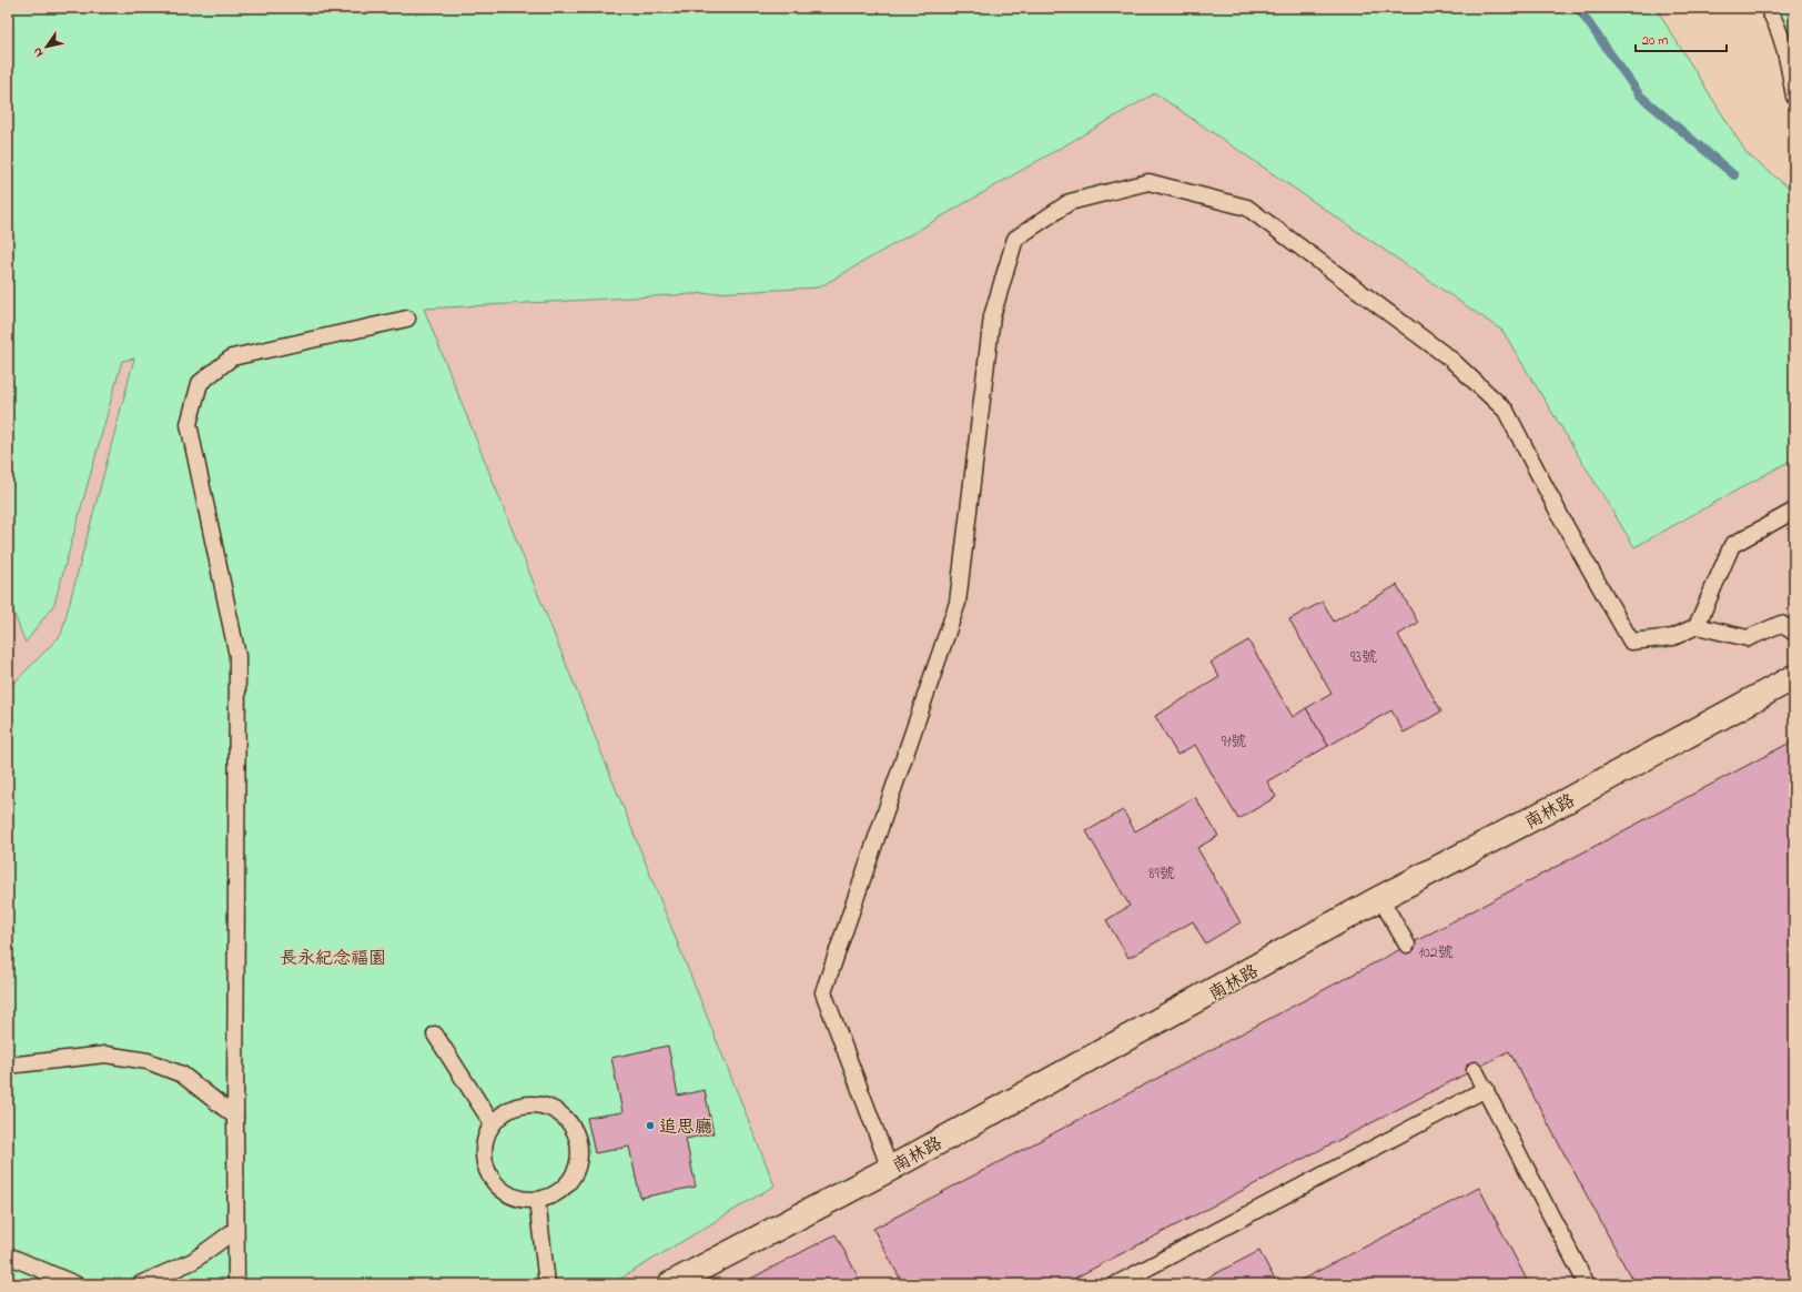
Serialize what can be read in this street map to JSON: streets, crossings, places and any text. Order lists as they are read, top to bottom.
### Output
{
  "streets": {
    "street": ["南林路"]
  },
  "parks": ["長永紀念福園"],
  "places": ["追思廳"],
  "house_numbers": [
    "93號",
    "91號",
    "89號",
    "102號"
  ],
  "scale_bar": "20 m",
  "north": "bottom left"
}
